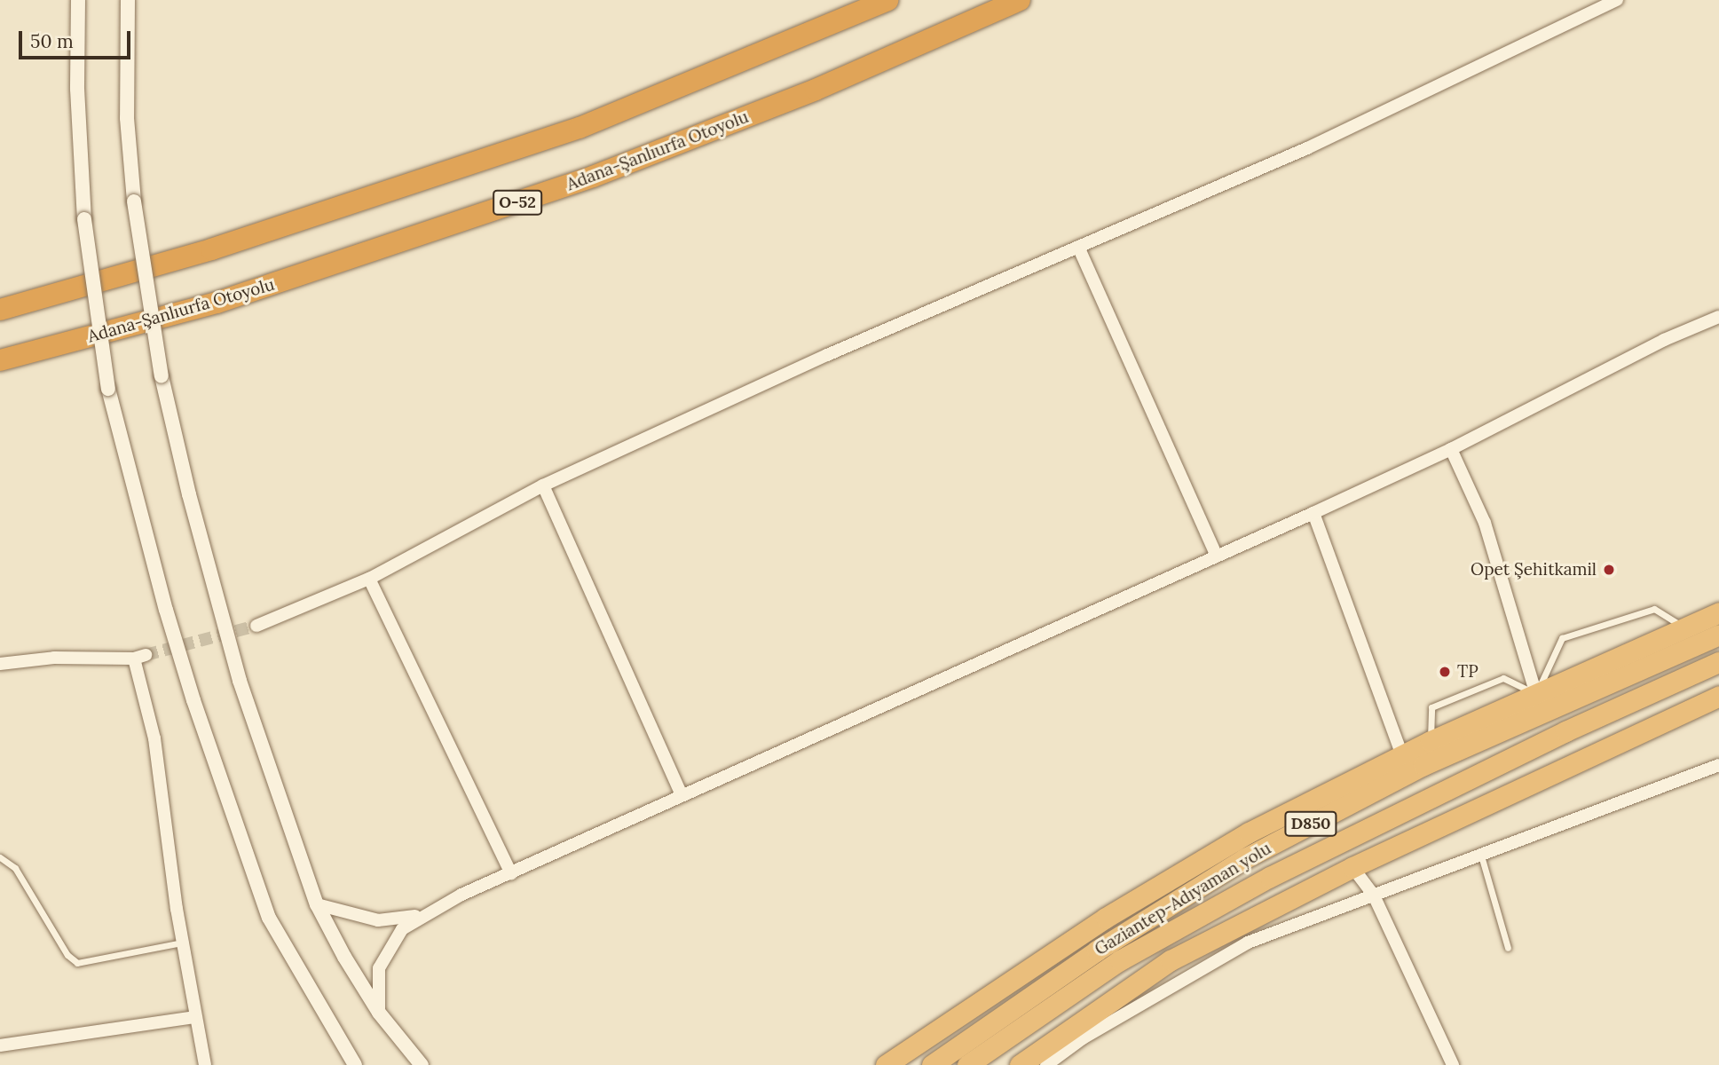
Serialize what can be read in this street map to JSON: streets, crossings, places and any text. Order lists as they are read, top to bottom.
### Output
{
  "streets": {
    "highway": [
      "Adana-Şanlıurfa Otoyolu",
      "O-52",
      "D850",
      "Gaziantep-Adıyaman yolu"
    ]
  },
  "places": ["Opet Şehitkamil", "TP"],
  "scale_bar": "50 m"
}
